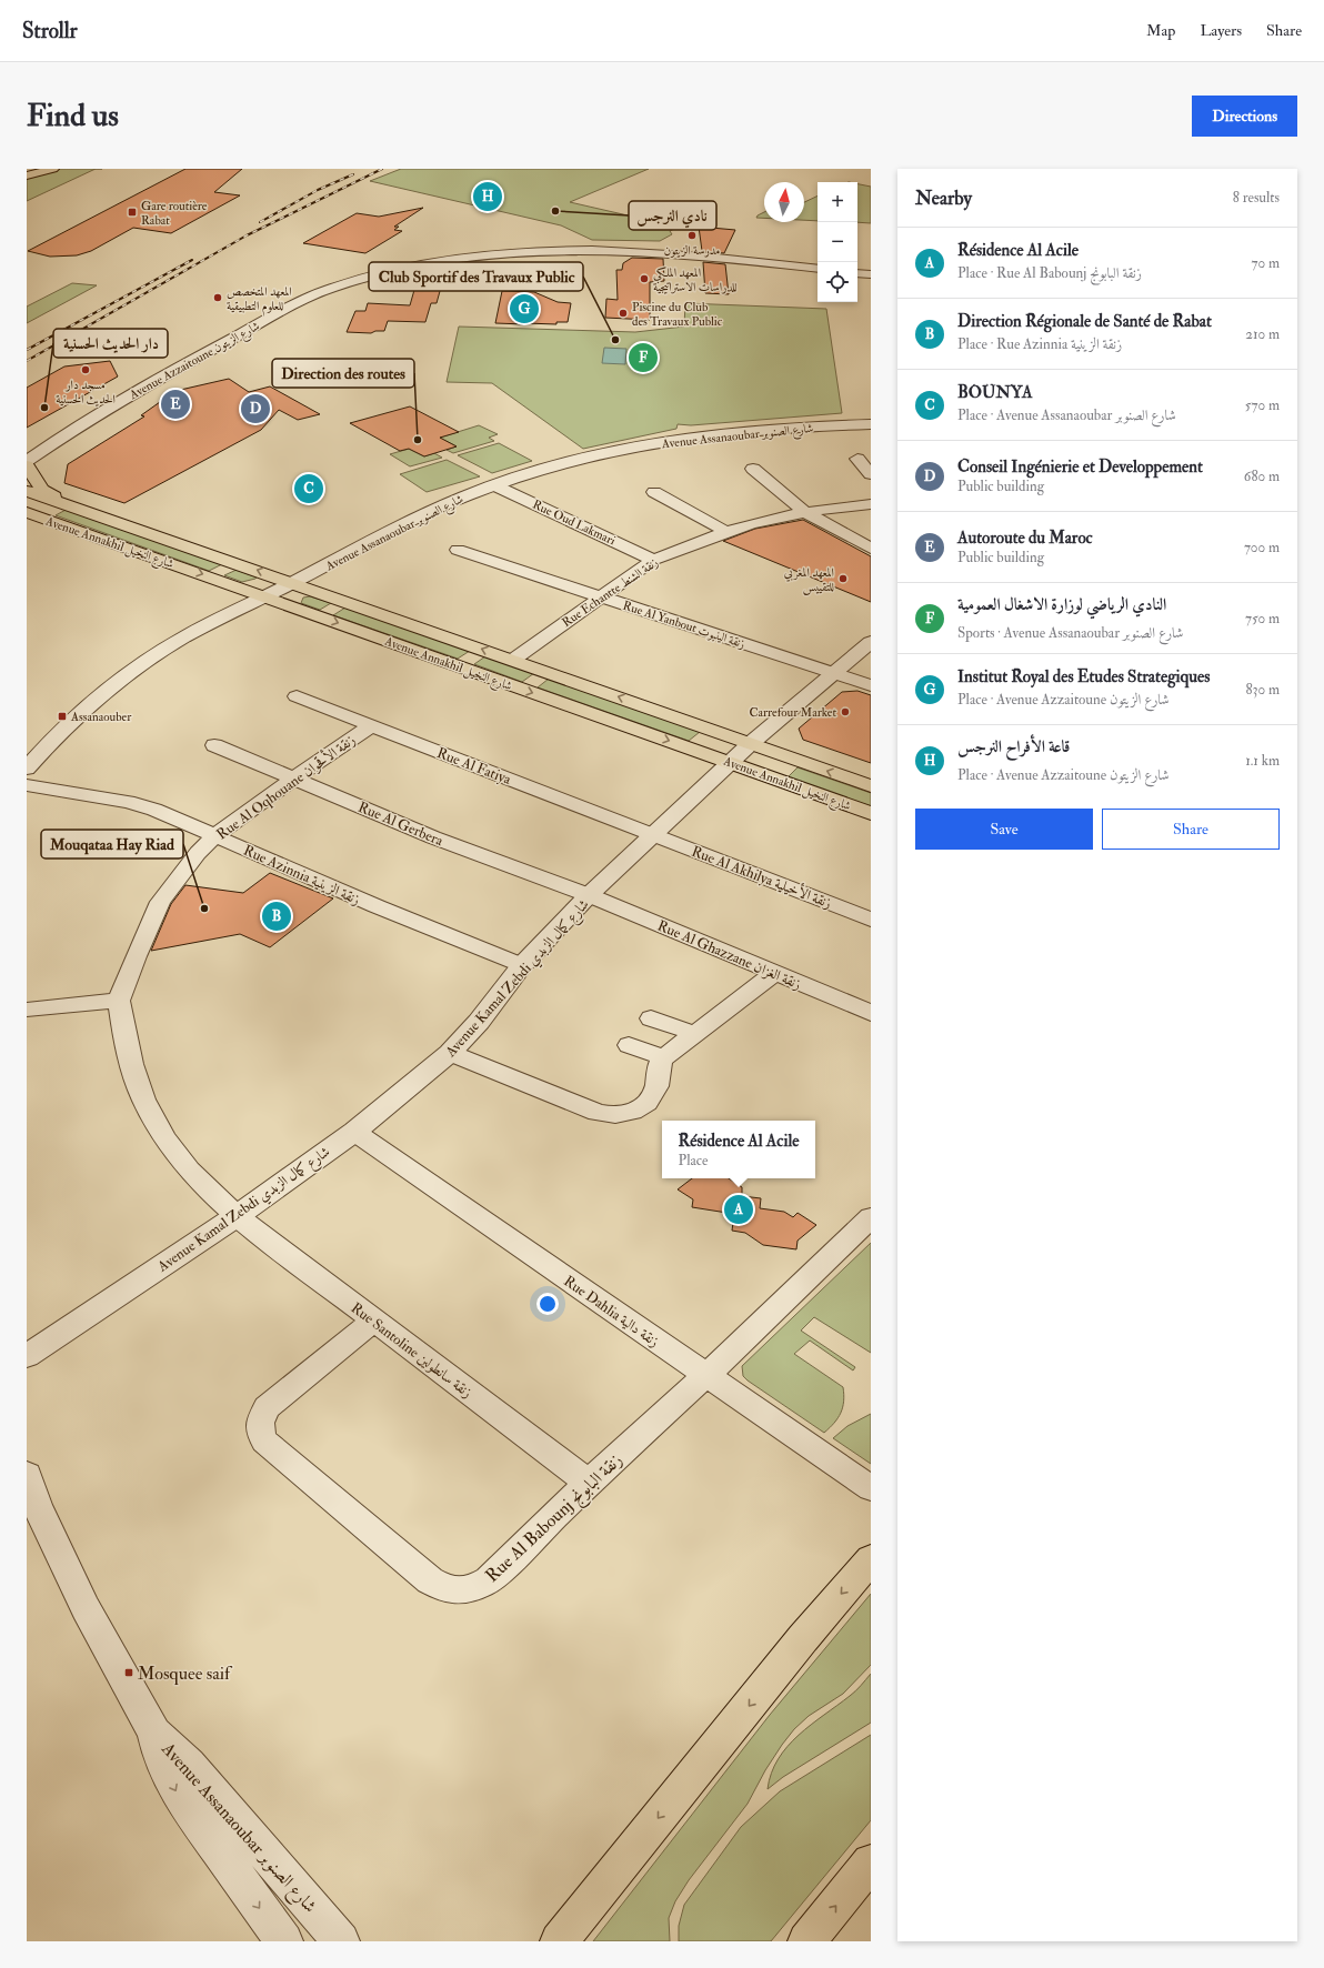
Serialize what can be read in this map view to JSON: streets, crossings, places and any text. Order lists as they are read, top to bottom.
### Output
{
  "streets": {
    "main road": ["Avenue Annakhil شارع النخيل"],
    "street": [
      "Avenue Azzaitoune شارع الزيتون",
      "Avenue Assanaoubar شارع الصنوبر",
      "Rue Oud Lakmari",
      "Rue Echantte زنقة الشنط",
      "Rue Al Yanbout زنقة الينبوت",
      "Rue Al Fatiya",
      "Rue Al Oqhouane زنقة الأقحوان",
      "Rue Al Gerbera",
      "Rue Azinnia زنقة الزينية",
      "Rue Al Akhilya زنقة الأخيلية",
      "Rue Al Ghazzane زنقة الغزان",
      "Avenue Kamal Zebdi شارع كمال الزبدي",
      "Rue Dahlia زنقة دالية",
      "Rue Santoline زنقة سانطولين",
      "Rue Al Babounj زنقة البابونج"
    ]
  },
  "crossings": [
    ["Avenue Assanaoubar شارع الصنوبر", "Rue Oud Lakmari"],
    ["Avenue Assanaoubar شارع الصنوبر", "Avenue Annakhil شارع النخيل"],
    ["Rue Oud Lakmari", "Rue Echantte زنقة الشنط"],
    ["Avenue Annakhil شارع النخيل", "Rue Echantte زنقة الشنط"],
    ["Avenue Annakhil شارع النخيل", "Avenue Kamal Zebdi شارع كمال الزبدي"],
    ["Rue Echantte زنقة الشنط", "Rue Al Yanbout زنقة الينبوت"],
    ["Rue Al Yanbout زنقة الينبوت", "Avenue Kamal Zebdi شارع كمال الزبدي"],
    ["Rue Al Fatiya", "Rue Al Oqhouane زنقة الأقحوان"],
    ["Rue Al Fatiya", "Rue Al Akhilya زنقة الأخيلية"],
    ["Rue Al Fatiya", "Avenue Kamal Zebdi شارع كمال الزبدي"],
    ["Rue Al Oqhouane زنقة الأقحوان", "Rue Al Gerbera"],
    ["Rue Al Oqhouane زنقة الأقحوان", "Rue Azinnia زنقة الزينية"],
    ["Rue Al Oqhouane زنقة الأقحوان", "Avenue Kamal Zebdi شارع كمال الزبدي"],
    ["Rue Al Oqhouane زنقة الأقحوان", "Rue Santoline زنقة سانطولين"],
    ["Rue Al Gerbera", "Rue Al Ghazzane زنقة الغزان"],
    ["Rue Al Gerbera", "Avenue Kamal Zebdi شارع كمال الزبدي"],
    ["Rue Azinnia زنقة الزينية", "Avenue Kamal Zebdi شارع كمال الزبدي"],
    ["Rue Al Akhilya زنقة الأخيلية", "Avenue Kamal Zebdi شارع كمال الزبدي"],
    ["Rue Al Ghazzane زنقة الغزان", "Avenue Kamal Zebdi شارع كمال الزبدي"],
    ["Avenue Kamal Zebdi شارع كمال الزبدي", "Rue Dahlia زنقة دالية"],
    ["Avenue Kamal Zebdi شارع كمال الزبدي", "Rue Santoline زنقة سانطولين"],
    ["Rue Dahlia زنقة دالية", "Rue Al Babounj زنقة البابونج"],
    ["Rue Santoline زنقة سانطولين", "Rue Al Babounj زنقة البابونج"]
  ],
  "places": {
    "other": [
      "نادي النرجس",
      "مدرسة الزيتون",
      "المعهد الملكي للدراسات الاستراتيجية",
      "المعهد المتخصص للعلوم التطبيقية",
      "Piscine du Club des Travaux Public",
      "Club Sportif des Travaux Public",
      "مسجد دار الحديث الحسنية",
      "دار الحديث الحسنية",
      "Direction des routes",
      "المعهد المغربي للتقييس",
      "Carrefour Market",
      "Mouqataa Hay Riad"
    ],
    "transit": ["Gare routière Rabat", "Assanaouber", "Mosquee saif"]
  },
  "north": "top",
  "page": {
    "header": "Strollr",
    "nav": ["Map", "Layers", "Share"],
    "buttons": [
      "Directions",
      ["Save", "Share"]
    ],
    "title": "Find us",
    "heading": ["Nearby", "8 results"],
    "pins": [
      "H",
      "G",
      "F",
      "E",
      "D",
      "C",
      "B",
      "A"
    ],
    "map_buttons": ["+", "−"],
    "list": [
      {
        "mark": "A",
        "name": "Résidence Al Acile",
        "note": "Place · Rue Al Babounj زنقة البابونج",
        "value": "70 m"
      },
      {
        "mark": "B",
        "name": "Direction Régionale de Santé de Rabat",
        "note": "Place · Rue Azinnia زنقة الزينية",
        "value": "210 m"
      },
      {
        "mark": "C",
        "name": "BOUNYA",
        "note": "Place · Avenue Assanaoubar شارع الصنوبر",
        "value": "570 m"
      },
      {
        "mark": "D",
        "name": "Conseil Ingénierie et Developpement",
        "note": "Public building",
        "value": "680 m"
      },
      {
        "mark": "E",
        "name": "Autoroute du Maroc",
        "note": "Public building",
        "value": "700 m"
      },
      {
        "mark": "F",
        "name": "النادي الرياضي لوزارة الاشغال العمومية",
        "note": "Sports · Avenue Assanaoubar شارع الصنوبر",
        "value": "750 m"
      },
      {
        "mark": "G",
        "name": "Institut Royal des Etudes Strategiques",
        "note": "Place · Avenue Azzaitoune شارع الزيتون",
        "value": "830 m"
      },
      {
        "mark": "H",
        "name": "قاعة الأفراح النرجس",
        "note": "Place · Avenue Azzaitoune شارع الزيتون",
        "value": "1.1 km"
      }
    ],
    "popup": ["Résidence Al Acile", "Place"]
  }
}
